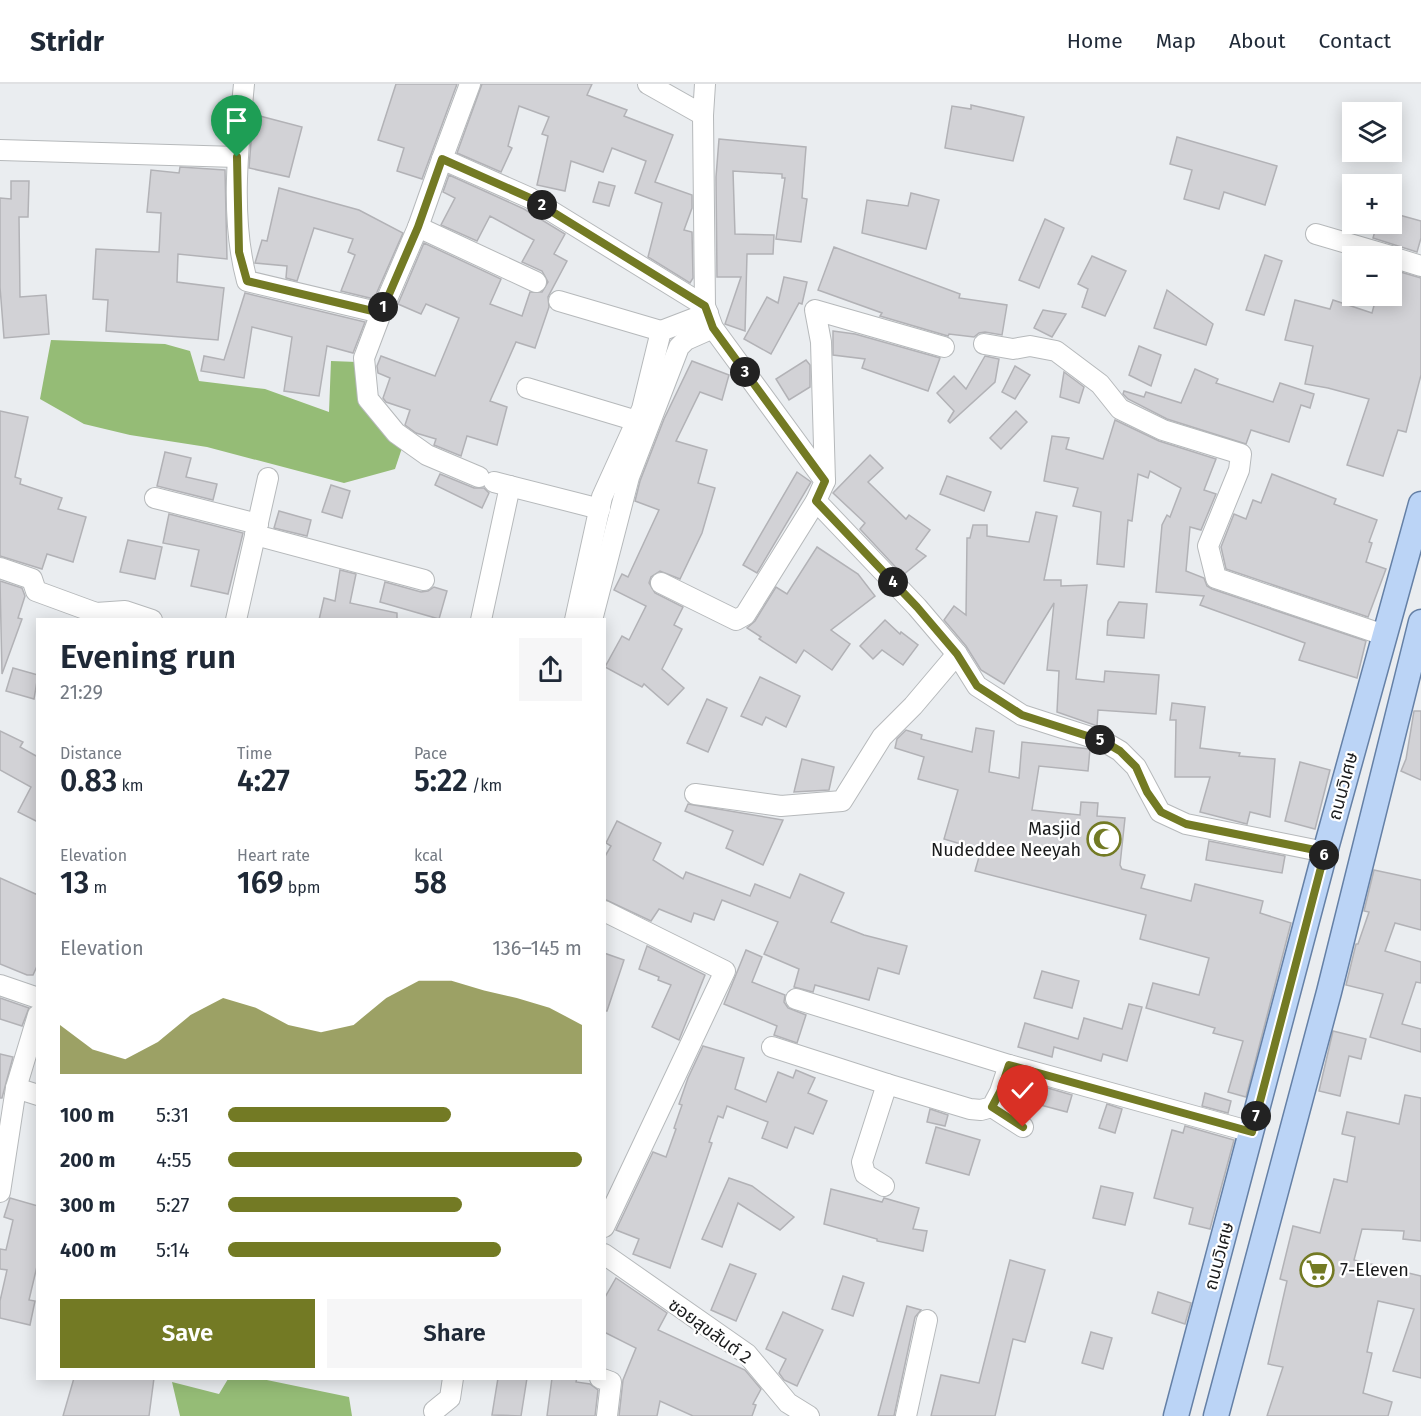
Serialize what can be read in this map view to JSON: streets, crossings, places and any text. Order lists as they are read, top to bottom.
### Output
{
  "streets": {
    "main road": ["ถนนวิเศษ"],
    "street": ["ซอยสุขสันต์ 2"]
  },
  "places": {
    "mosque": ["Masjid Nudeddee Neeyah"],
    "supermarket": ["7-Eleven"]
  },
  "page": {
    "header": "Stridr",
    "nav": [
      "Home",
      "Map",
      "About",
      "Contact"
    ],
    "map_buttons": ["+", "−"],
    "pins": [
      "2",
      "1",
      "3",
      "4",
      "5",
      "6",
      "7"
    ],
    "heading": ["Evening run", "21:29"],
    "stats": [
      ["Distance", "0.83 km"],
      ["Time", "4:27"],
      ["Pace", "5:22 /km"],
      ["Elevation", "13 m"],
      ["Heart rate", "169 bpm"],
      ["kcal", "58"]
    ],
    "chart": ["Elevation", "136–145 m"],
    "list": [
      {
        "name": "100 m",
        "note": "5:31"
      },
      {
        "name": "200 m",
        "note": "4:55"
      },
      {
        "name": "300 m",
        "note": "5:27"
      },
      {
        "name": "400 m",
        "note": "5:14"
      }
    ],
    "buttons": ["Save", "Share"]
  }
}
